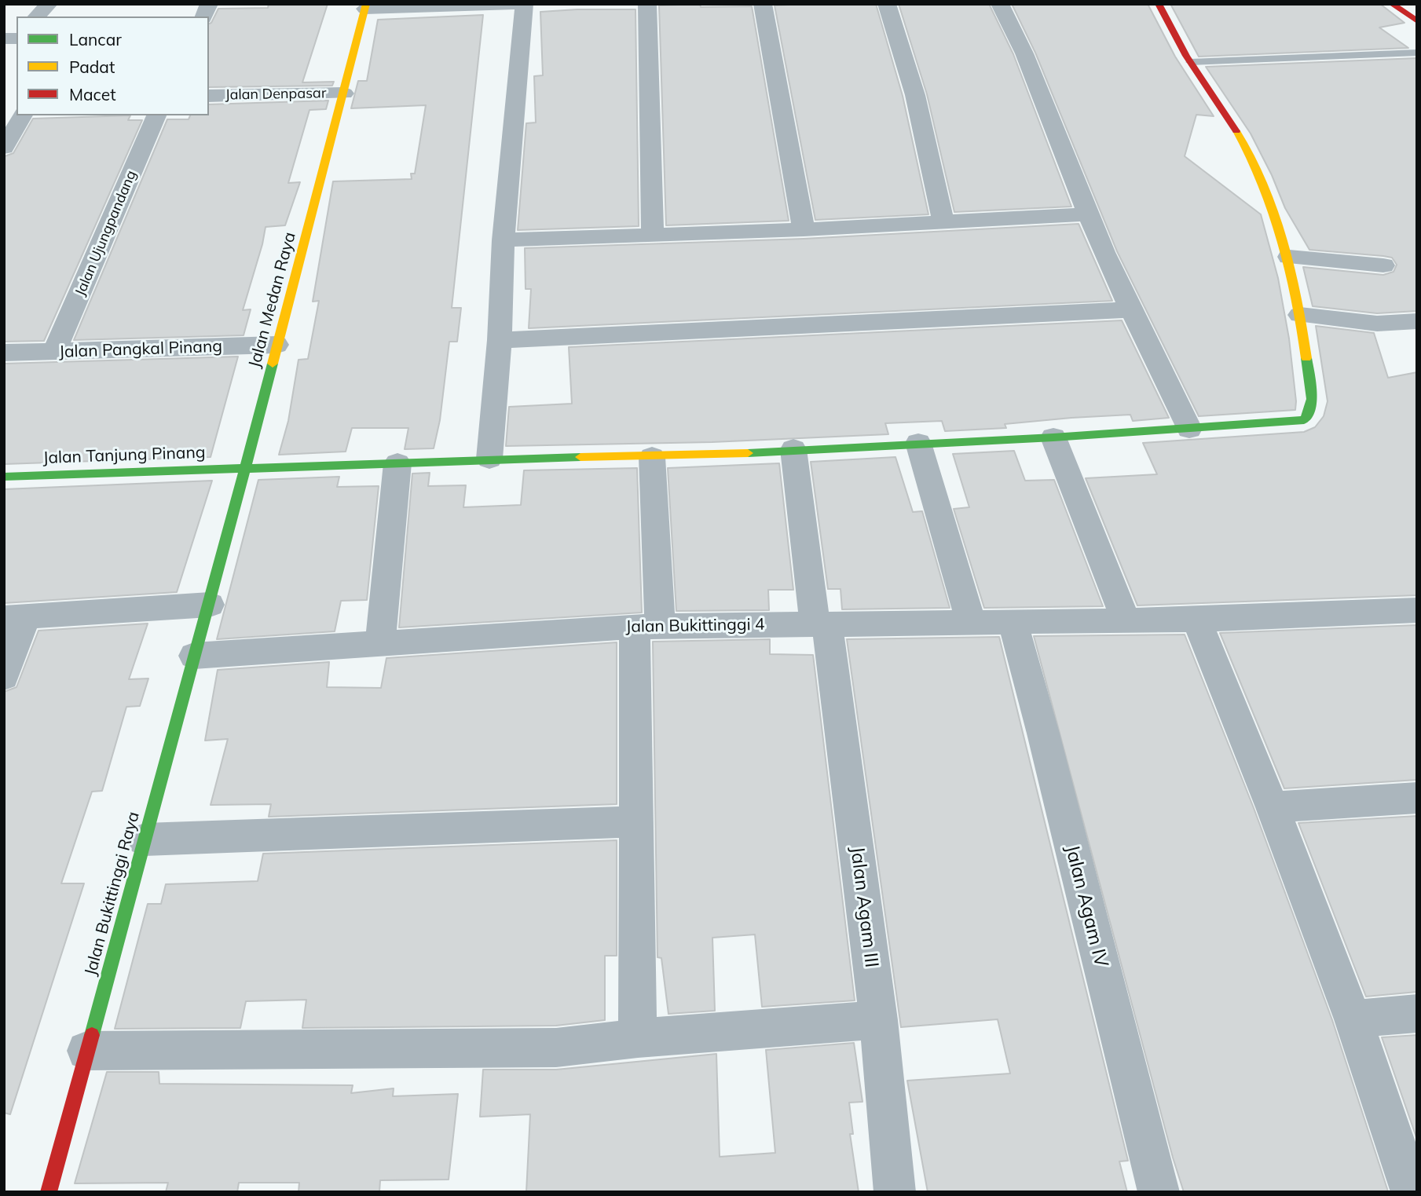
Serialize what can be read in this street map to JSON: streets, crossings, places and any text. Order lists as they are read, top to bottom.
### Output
{
  "streets": {
    "street": [
      "Jalan Denpasar",
      "Jalan Ujungpandang",
      "Jalan Medan Raya",
      "Jalan Pangkal Pinang",
      "Jalan Tanjung Pinang",
      "Jalan Bukittinggi 4",
      "Jalan Bukittinggi Raya",
      "Jalan Agam IV",
      "Jalan Agam III"
    ]
  },
  "crossings": [
    ["Jalan Denpasar", "Jalan Medan Raya"],
    ["Jalan Ujungpandang", "Jalan Pangkal Pinang"],
    ["Jalan Medan Raya", "Jalan Pangkal Pinang"],
    ["Jalan Medan Raya", "Jalan Tanjung Pinang"],
    ["Jalan Medan Raya", "Jalan Bukittinggi Raya"],
    ["Jalan Tanjung Pinang", "Jalan Agam III"],
    ["Jalan Bukittinggi 4", "Jalan Bukittinggi Raya"],
    ["Jalan Bukittinggi 4", "Jalan Agam IV"],
    ["Jalan Bukittinggi 4", "Jalan Agam III"]
  ],
  "legend": ["Lancar", "Padat", "Macet"]
}
